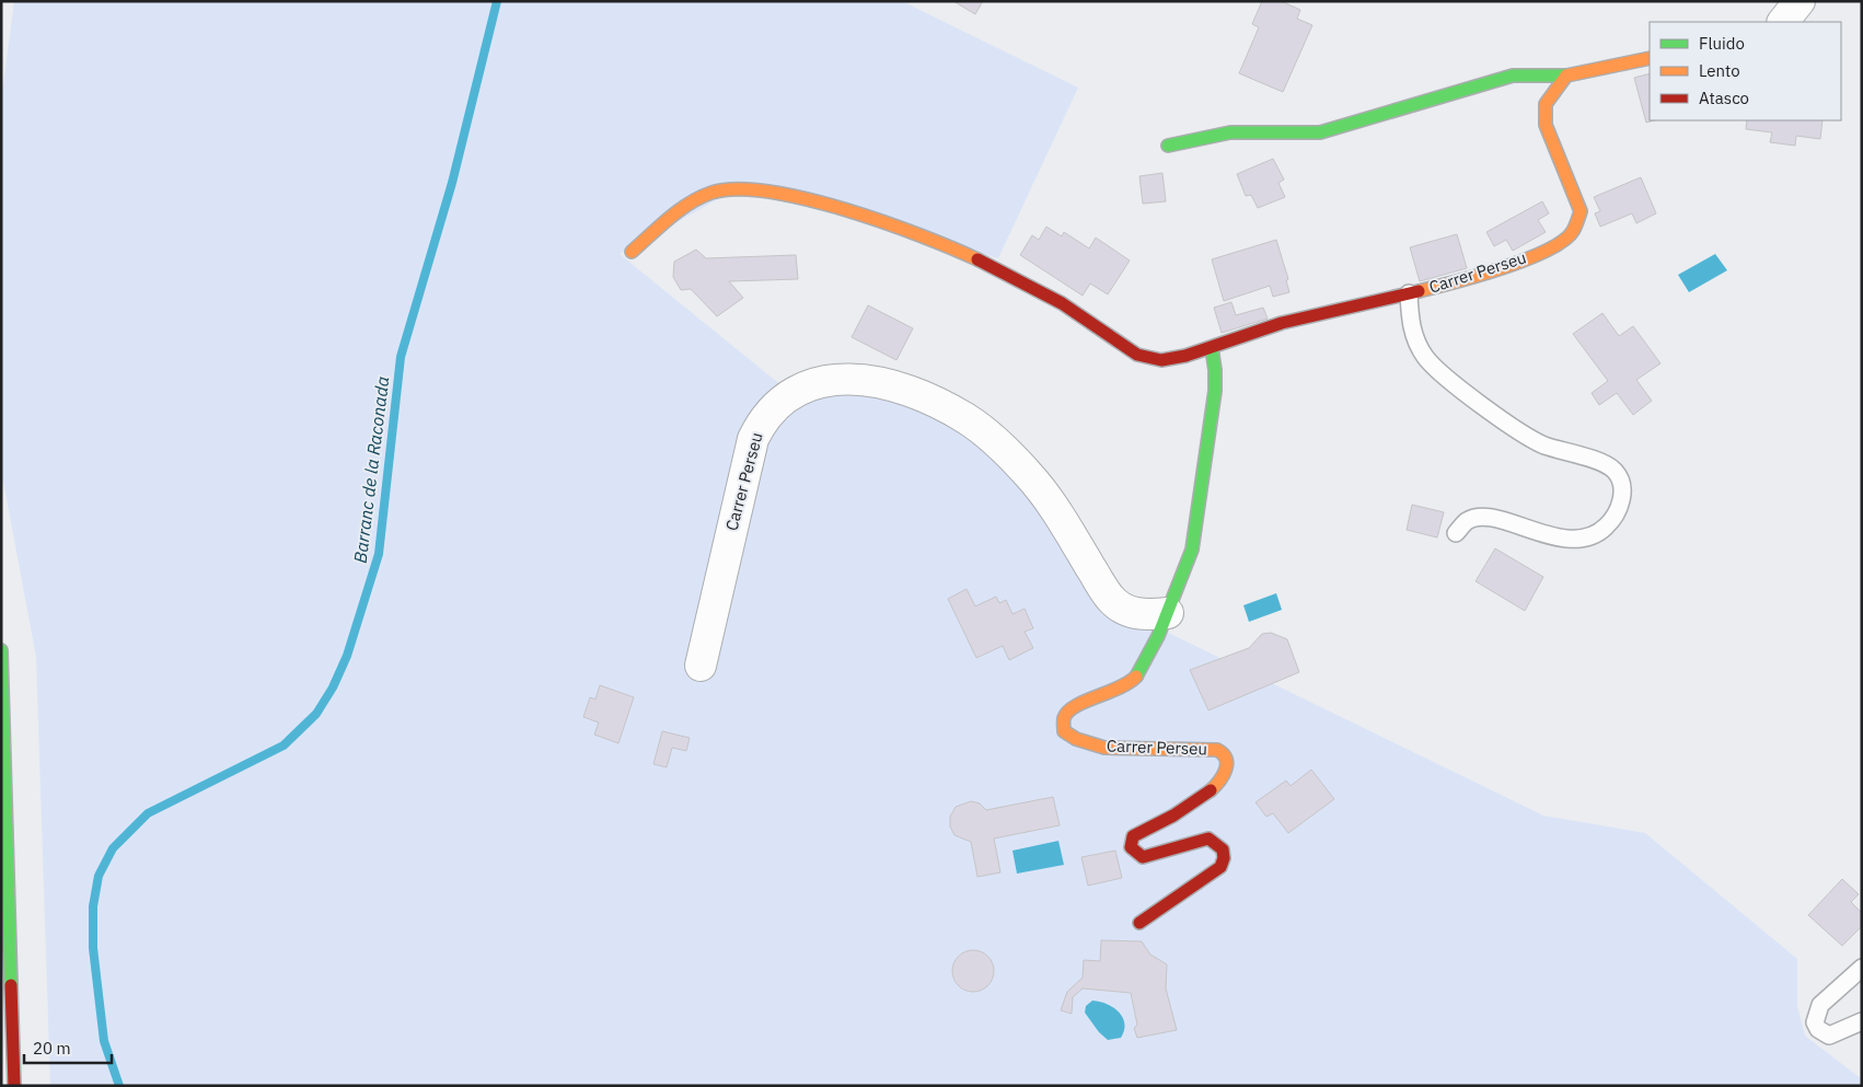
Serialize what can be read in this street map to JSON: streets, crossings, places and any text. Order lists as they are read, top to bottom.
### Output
{
  "streets": {
    "street": ["Carrer Perseu"]
  },
  "water": ["Barranc de la Raconada"],
  "legend": ["Fluido", "Lento", "Atasco"],
  "scale_bar": "20 m"
}
